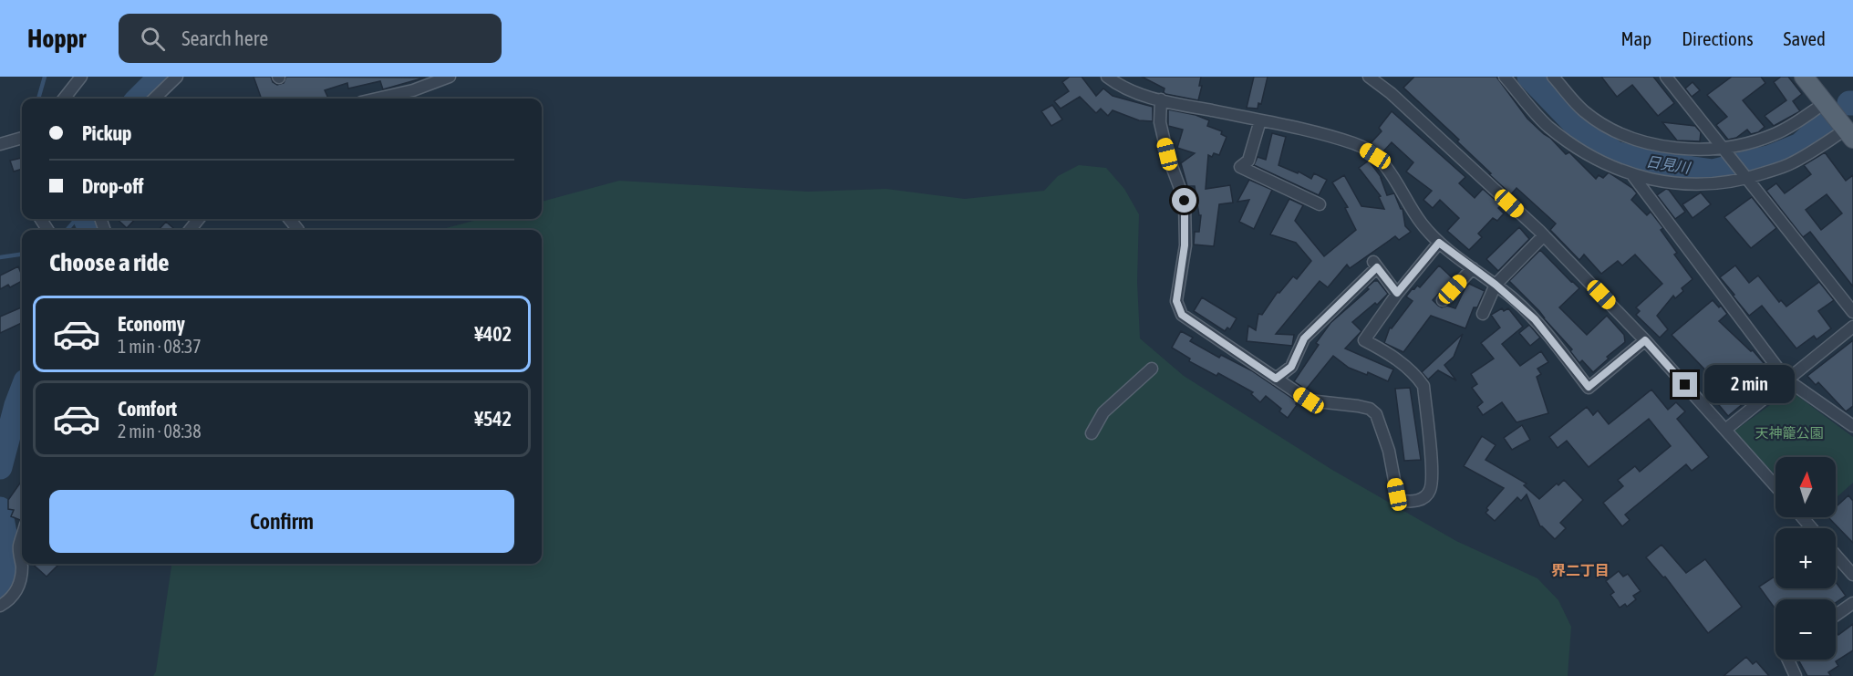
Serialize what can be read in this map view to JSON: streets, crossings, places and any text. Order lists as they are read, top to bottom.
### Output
{
  "districts": ["界二丁目"],
  "water": ["日見川"],
  "parks": ["天神籠公園"],
  "north": "top",
  "page": {
    "header": "Hoppr",
    "search": "Search here",
    "nav": ["Map", "Directions", "Saved"],
    "banner": ["Pickup", "Drop-off"],
    "heading": "Choose a ride",
    "list": [
      {
        "name": "Economy",
        "note": "1 min · 08:37",
        "value": "¥402"
      },
      {
        "name": "Comfort",
        "note": "2 min · 08:38",
        "value": "¥542"
      }
    ],
    "bubble": "2 min",
    "map_buttons": ["+", "−"],
    "buttons": "Confirm"
  }
}
